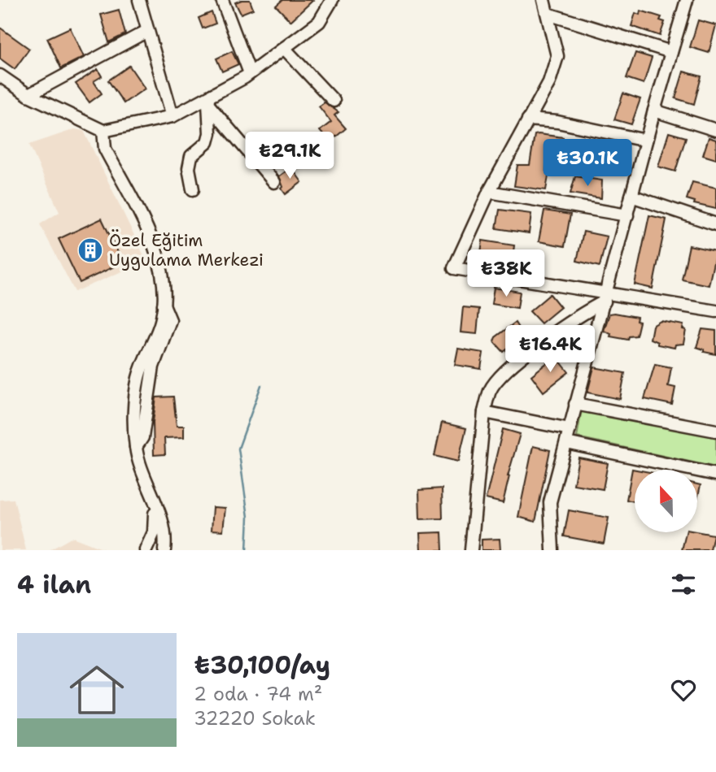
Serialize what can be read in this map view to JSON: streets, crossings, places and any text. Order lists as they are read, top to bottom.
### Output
{
  "places": {
    "building": ["Özel Eğitim Uygulama Merkezi"]
  },
  "north": "top",
  "page": {
    "price": [
      "₺29.1K",
      "₺30.1K",
      "₺38K",
      "₺16.4K"
    ],
    "heading": "4 ilan",
    "list": [
      {
        "name": "₺30,100/ay",
        "note": "2 oda · 74 m² · 32220 Sokak"
      }
    ]
  }
}
